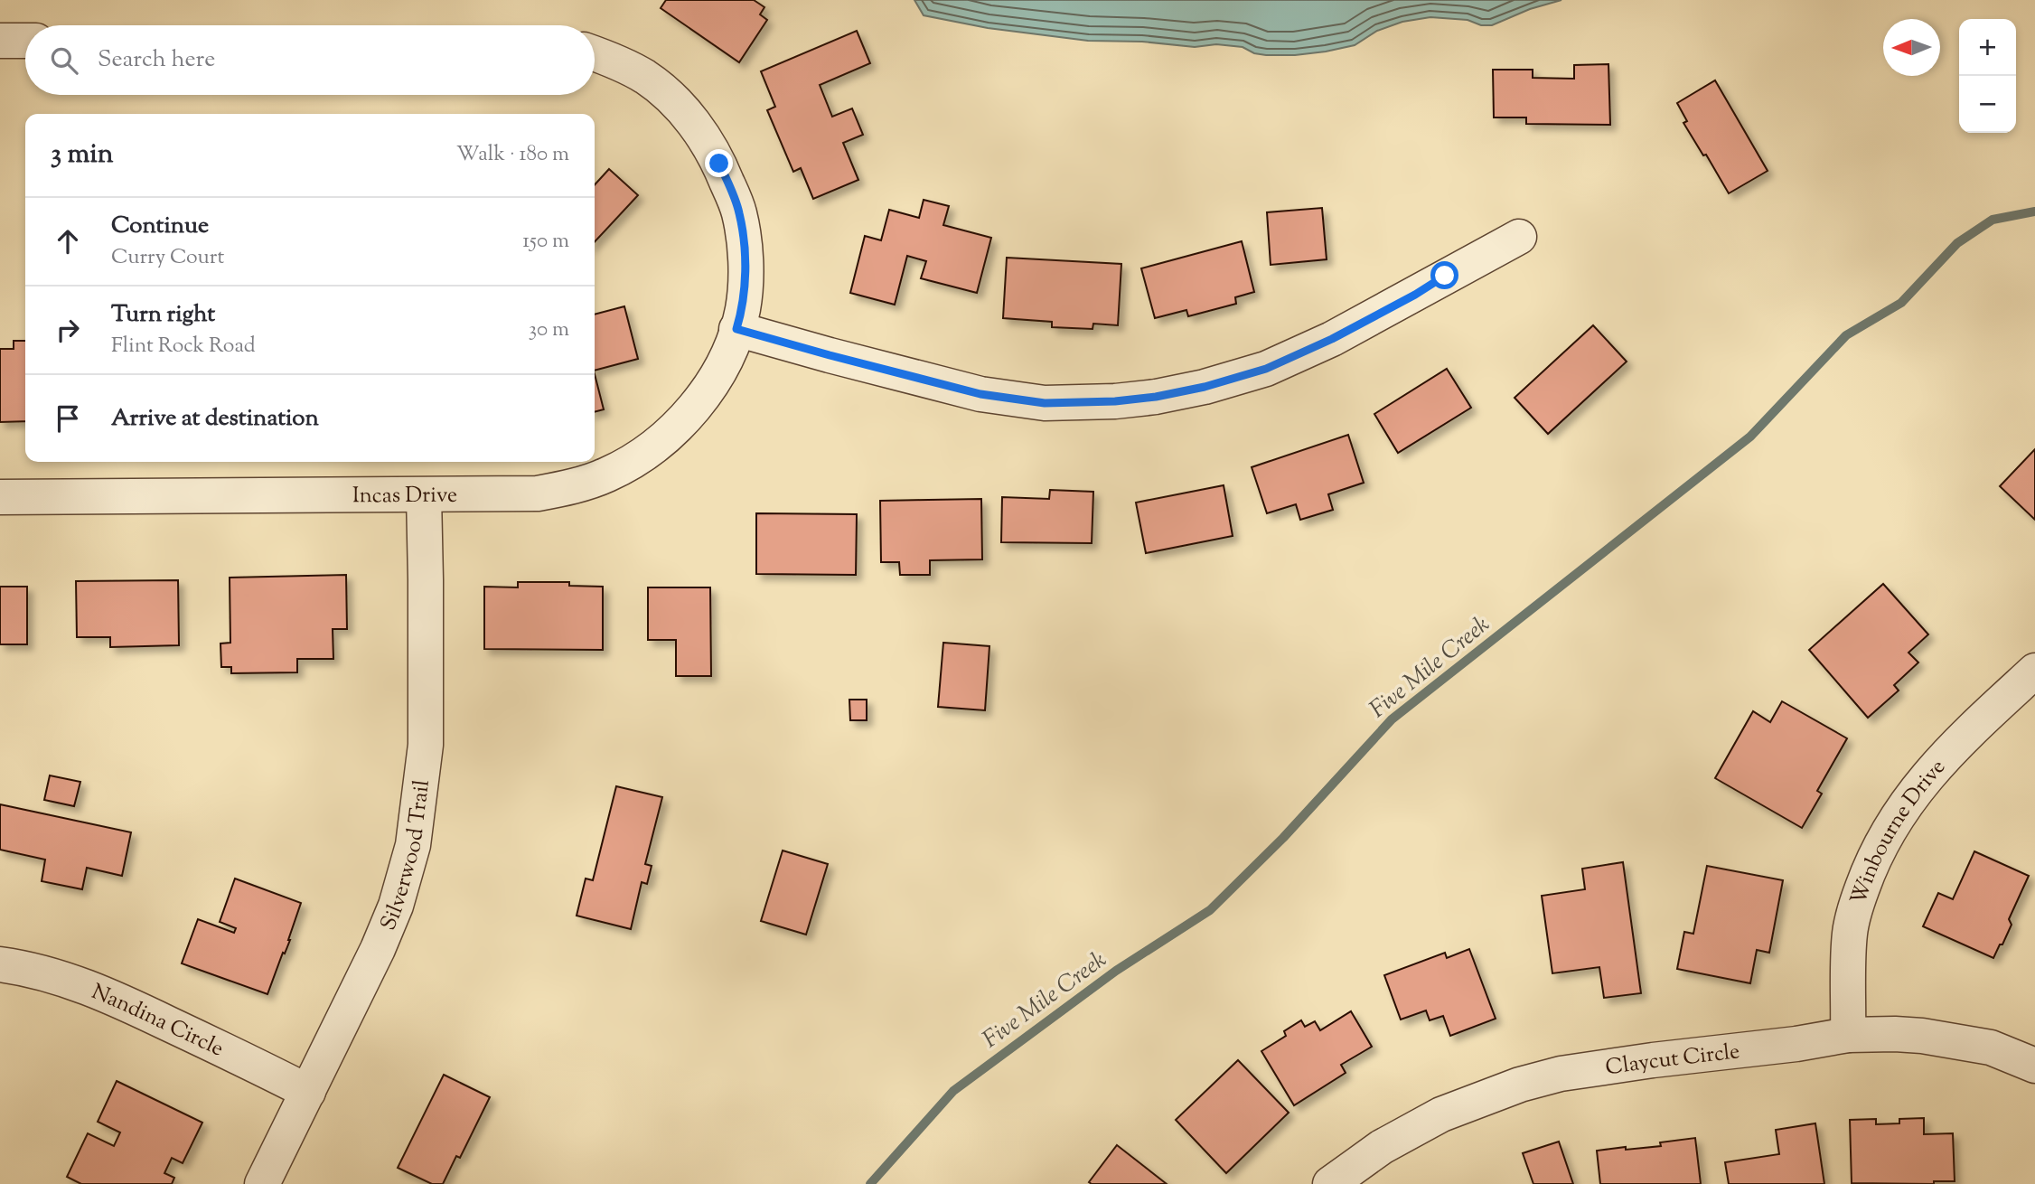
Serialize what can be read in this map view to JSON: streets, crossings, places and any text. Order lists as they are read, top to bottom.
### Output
{
  "streets": {
    "street": [
      "Incas Drive",
      "Winbourne Drive",
      "Silverwood Trail",
      "Nandina Circle",
      "Claycut Circle"
    ]
  },
  "crossings": [
    ["Incas Drive", "Silverwood Trail"],
    ["Winbourne Drive", "Claycut Circle"],
    ["Silverwood Trail", "Nandina Circle"]
  ],
  "water": ["Five Mile Creek"],
  "north": "left",
  "page": {
    "map_buttons": ["+", "−"],
    "search": "Search here",
    "heading": ["3 min", "Walk · 180 m"],
    "list": [
      ["Continue", "Curry Court", "150 m"],
      ["Turn right", "Flint Rock Road", "30 m"],
      "Arrive at destination"
    ]
  }
}
